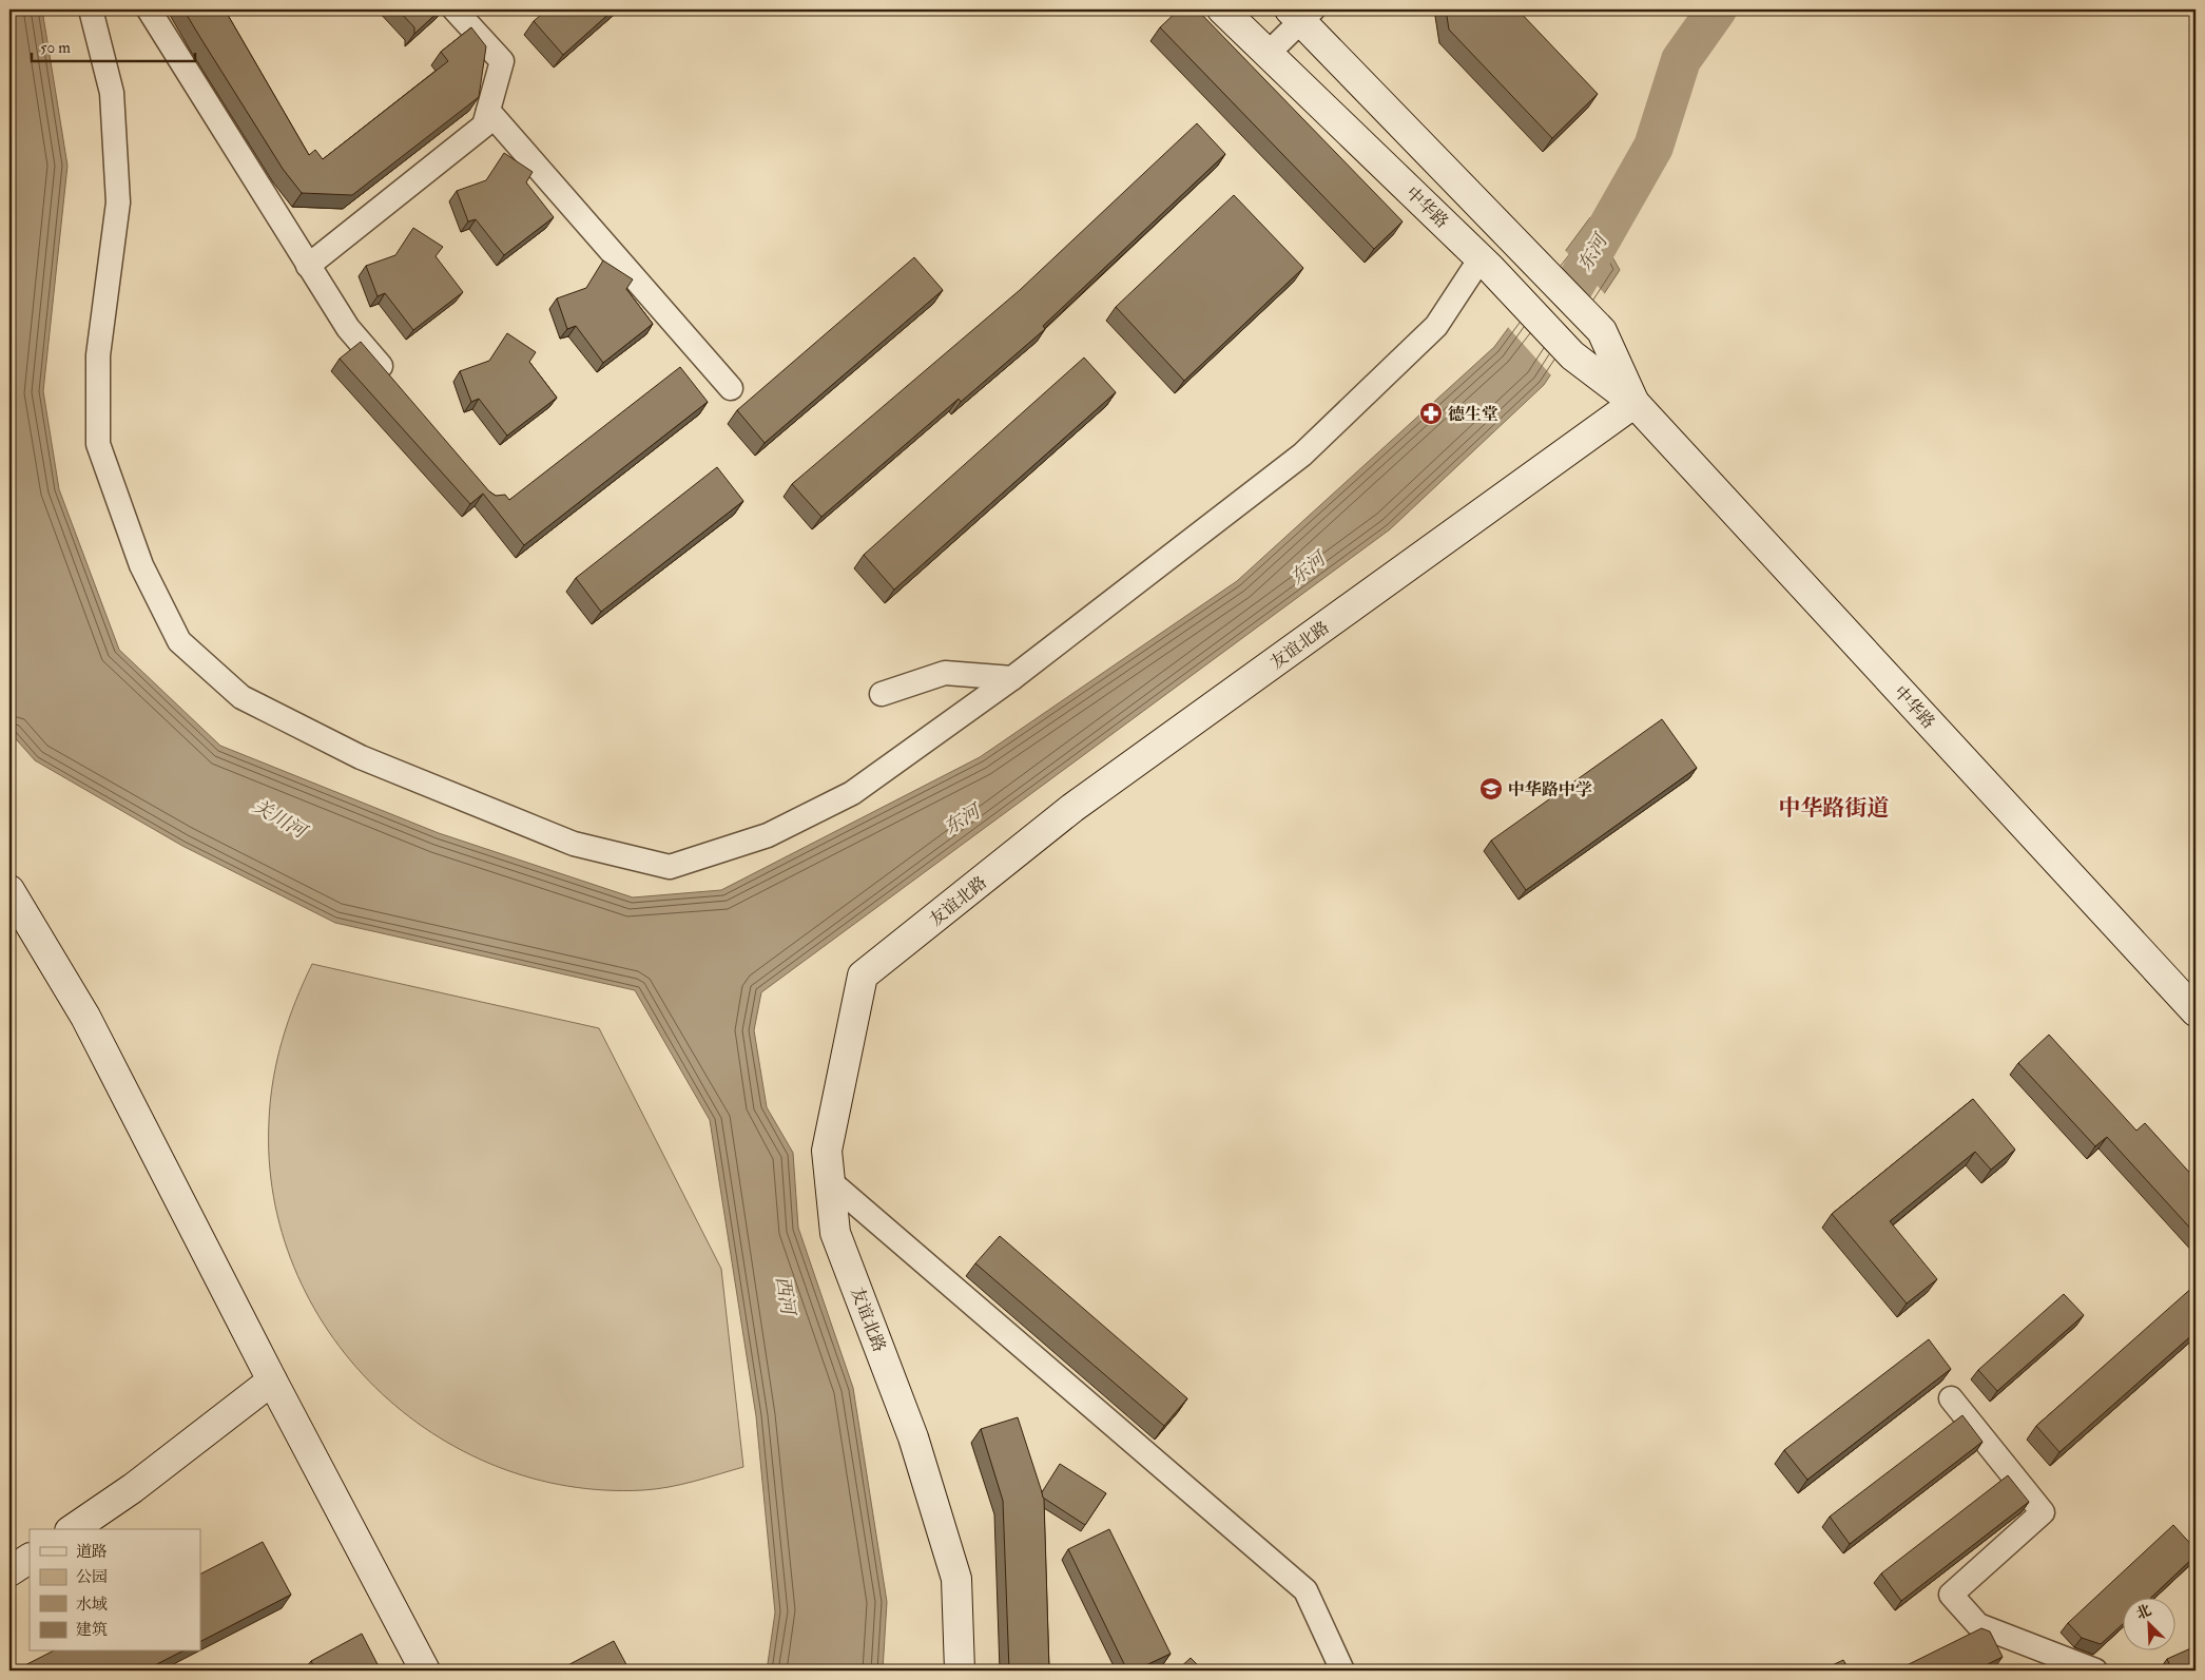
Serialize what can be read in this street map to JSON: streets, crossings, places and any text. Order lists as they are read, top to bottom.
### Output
{
  "streets": {
    "street": ["中华路", "友谊北路"]
  },
  "crossings": [
    ["中华路", "友谊北路"]
  ],
  "districts": ["中华路街道"],
  "water": ["东河", "关川河", "西河"],
  "places": {
    "pharmacy": ["德生堂"],
    "school or university": ["中华路中学"]
  },
  "legend": [
    "道路",
    "公园",
    "水域",
    "建筑"
  ],
  "scale_bar": "50 m",
  "north": "top left"
}
